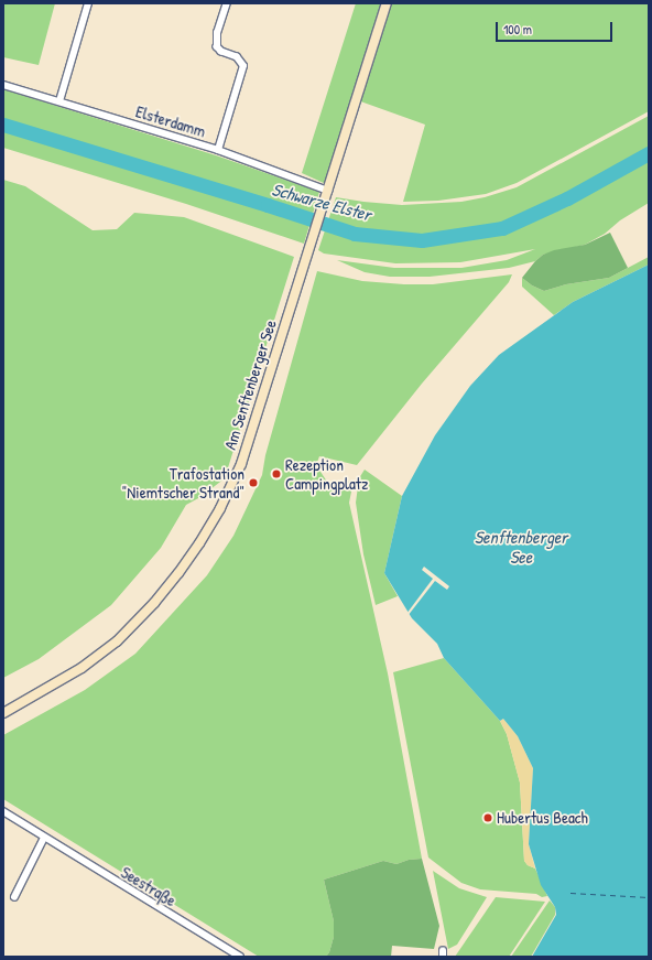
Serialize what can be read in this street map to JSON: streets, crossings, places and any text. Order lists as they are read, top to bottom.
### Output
{
  "streets": {
    "street": ["Elsterdamm", "Am Senftenberger See", "Seestraße"]
  },
  "crossings": [
    ["Elsterdamm", "Am Senftenberger See"]
  ],
  "water": ["Schwarze Elster", "Senftenberger See"],
  "places": ["Rezeption Campingplatz", "Trafostation \"Niemtscher Strand\"", "Hubertus Beach"],
  "scale_bar": "100 m"
}
